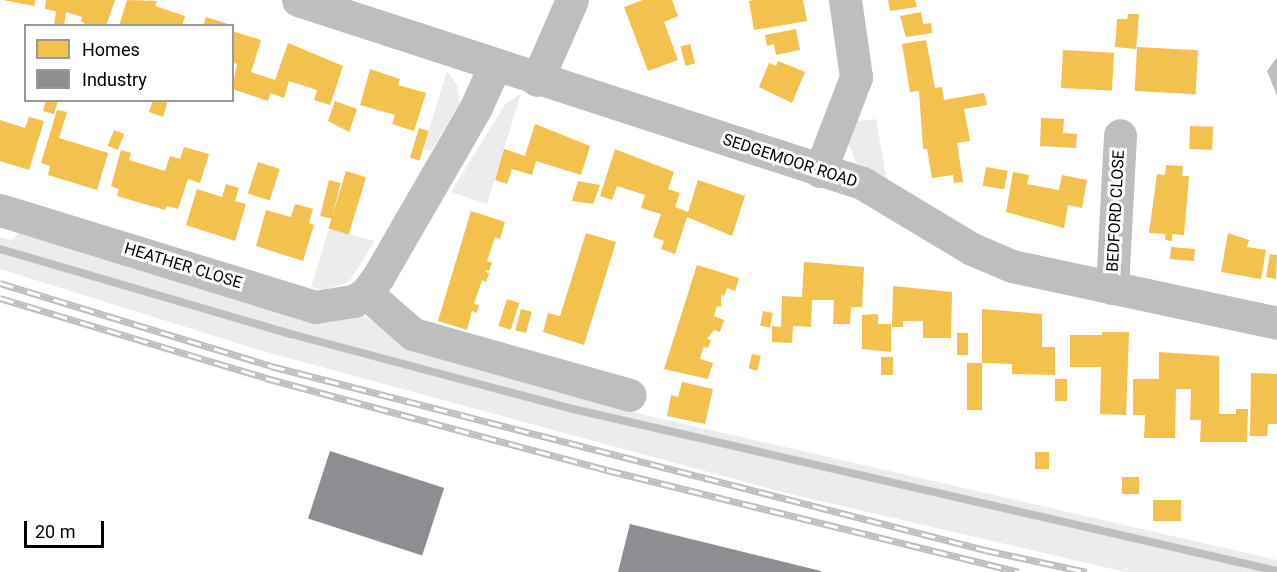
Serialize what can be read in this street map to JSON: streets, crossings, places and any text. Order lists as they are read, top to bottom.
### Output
{
  "streets": {
    "street": ["SEDGEMOOR ROAD", "BEDFORD CLOSE", "HEATHER CLOSE"]
  },
  "crossings": [
    ["SEDGEMOOR ROAD", "BEDFORD CLOSE"]
  ],
  "legend": ["Homes", "Industry"],
  "scale_bar": "20 m"
}
